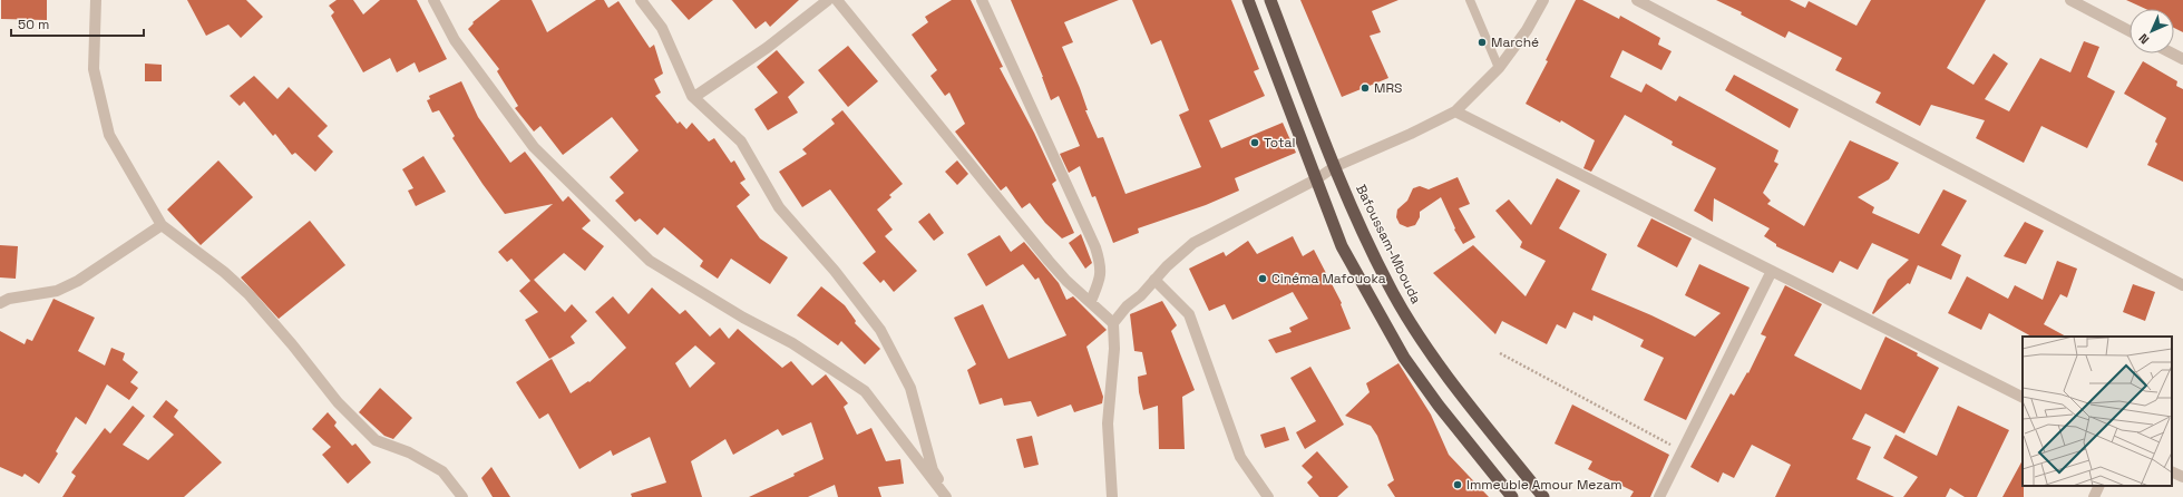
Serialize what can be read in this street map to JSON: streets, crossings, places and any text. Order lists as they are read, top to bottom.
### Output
{
  "streets": {
    "highway": ["Bafoussam-Mbouda"]
  },
  "places": [
    "Marché",
    "MRS",
    "Total",
    "Cinéma Mafouoka",
    "Immeuble Amour Mezam"
  ],
  "scale_bar": "50 m",
  "north": "bottom left"
}
